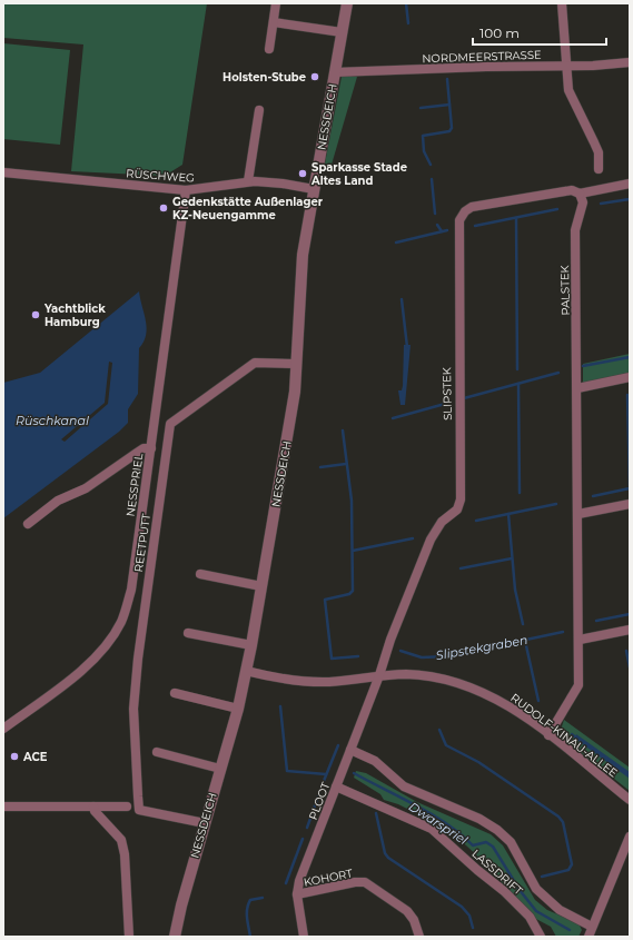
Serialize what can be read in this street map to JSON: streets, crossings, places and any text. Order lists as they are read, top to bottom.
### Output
{
  "streets": {
    "street": [
      "NORDMEERSTRASSE",
      "NESSDEICH",
      "RÜSCHWEG",
      "PALSTEK",
      "SLIPSTEK",
      "NESSPRIEL",
      "REETPUTT",
      "RUDOLF-KINAU-ALLEE",
      "PLOOT",
      "LASSDRIFT",
      "KOHORT"
    ]
  },
  "crossings": [
    ["NORDMEERSTRASSE", "NESSDEICH"],
    ["NESSDEICH", "RÜSCHWEG"],
    ["NESSDEICH", "REETPUTT"],
    ["NESSDEICH", "RUDOLF-KINAU-ALLEE"],
    ["RÜSCHWEG", "NESSPRIEL"],
    ["PALSTEK", "SLIPSTEK"],
    ["PALSTEK", "RUDOLF-KINAU-ALLEE"],
    ["SLIPSTEK", "RUDOLF-KINAU-ALLEE"],
    ["SLIPSTEK", "PLOOT"],
    ["RUDOLF-KINAU-ALLEE", "PLOOT"],
    ["PLOOT", "LASSDRIFT"],
    ["PLOOT", "KOHORT"]
  ],
  "water": ["Rüschkanal", "Slipstekgraben", "Dwarspriel"],
  "places": [
    "Holsten-Stube",
    "Sparkasse Stade Altes Land",
    "Gedenkstätte Außenlager KZ-Neuengamme",
    "Yachtblick Hamburg",
    "ACE"
  ],
  "scale_bar": "100 m"
}
